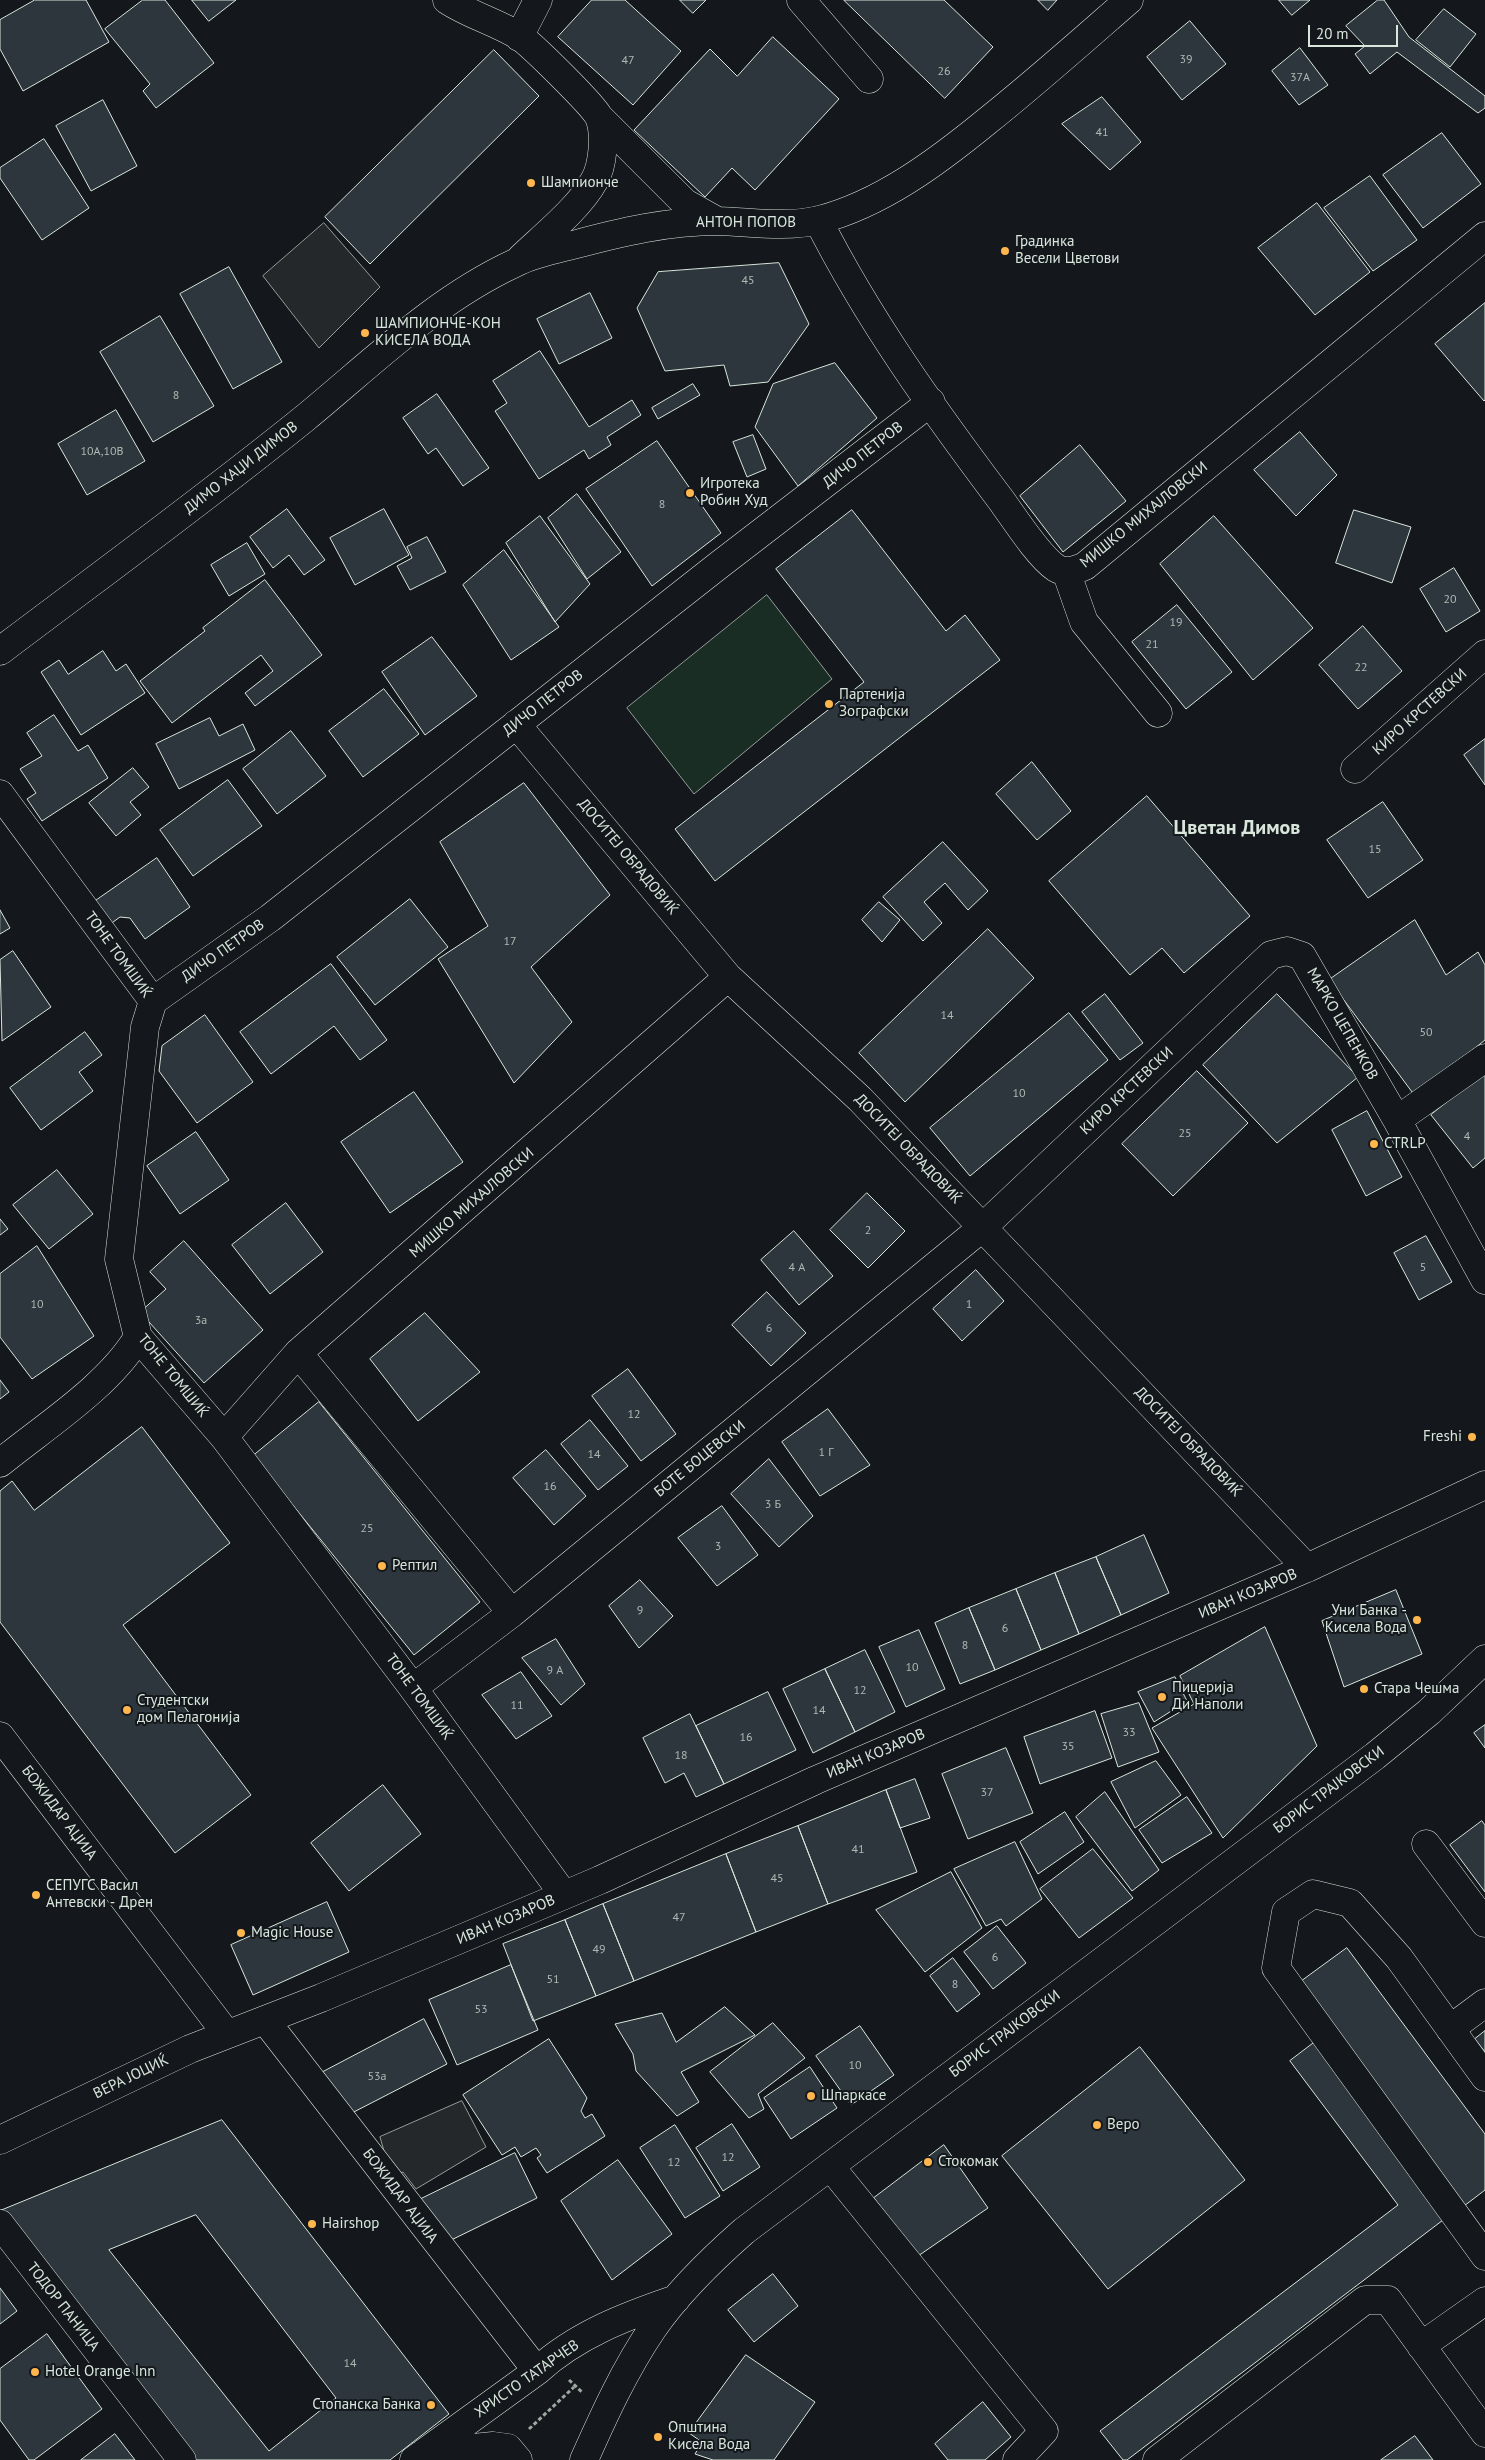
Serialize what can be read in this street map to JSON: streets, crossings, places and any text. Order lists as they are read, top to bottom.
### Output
{
  "streets": {
    "street": [
      "АНТОН ПОПОВ",
      "ДИЧО ПЕТРОВ",
      "ДИМО ХАЏИ ДИМОВ",
      "МИШКО МИХАЈЛОВСКИ",
      "КИРО КРСТЕВСКИ",
      "ДОСИТЕЈ ОБРАДОВИЌ",
      "ТОНЕ ТОМШИЌ",
      "МАРКО ЦЕПЕНКОВ",
      "БОТЕ БОЦЕВСКИ",
      "ИВАН КОЗАРОВ",
      "БОРИС ТРАЈКОВСКИ",
      "БОЖИДАР АЏИЈА",
      "ВЕРА ЈОЦИЌ",
      "ТОДОР ПАНИЦА",
      "ХРИСТО ТАТАРЧЕВ"
    ]
  },
  "crossings": [
    ["АНТОН ПОПОВ", "ДИМО ХАЏИ ДИМОВ"],
    ["АНТОН ПОПОВ", "МИШКО МИХАЈЛОВСКИ"],
    ["ДИЧО ПЕТРОВ", "МИШКО МИХАЈЛОВСКИ"],
    ["ДИЧО ПЕТРОВ", "ДОСИТЕЈ ОБРАДОВИЌ"],
    ["ДИЧО ПЕТРОВ", "ТОНЕ ТОМШИЌ"],
    ["МИШКО МИХАЈЛОВСКИ", "ДОСИТЕЈ ОБРАДОВИЌ"],
    ["МИШКО МИХАЈЛОВСКИ", "ТОНЕ ТОМШИЌ"],
    ["КИРО КРСТЕВСКИ", "ДОСИТЕЈ ОБРАДОВИЌ"],
    ["КИРО КРСТЕВСКИ", "МАРКО ЦЕПЕНКОВ"],
    ["КИРО КРСТЕВСКИ", "БОТЕ БОЦЕВСКИ"],
    ["ДОСИТЕЈ ОБРАДОВИЌ", "БОТЕ БОЦЕВСКИ"],
    ["ДОСИТЕЈ ОБРАДОВИЌ", "ИВАН КОЗАРОВ"],
    ["ТОНЕ ТОМШИЌ", "БОТЕ БОЦЕВСКИ"],
    ["ТОНЕ ТОМШИЌ", "ИВАН КОЗАРОВ"],
    ["ИВАН КОЗАРОВ", "БОЖИДАР АЏИЈА"],
    ["ИВАН КОЗАРОВ", "ВЕРА ЈОЦИЌ"],
    ["БОРИС ТРАЈКОВСКИ", "ХРИСТО ТАТАРЧЕВ"],
    ["БОЖИДАР АЏИЈА", "ВЕРА ЈОЦИЌ"],
    ["БОЖИДАР АЏИЈА", "ХРИСТО ТАТАРЧЕВ"]
  ],
  "districts": ["Цветан Димов"],
  "places": [
    "Шампионче",
    "Градинка Весели Цветови",
    "ШАМПИОНЧЕ-КОН КИСЕЛА ВОДА",
    "Игротека Робин Худ",
    "Партенија Зографски",
    "CTRLP",
    "Freshi",
    "Рептил",
    "Уни Банка - Кисела Вода",
    "Стара Чешма",
    "Пицерија Ди Наполи",
    "Студентски дом Пелагонија",
    "СЕПУГС Васил Антевски - Дрен",
    "Magic House",
    "Шпаркасе",
    "Веро",
    "Стокомак",
    "Hairshop",
    "Hotel Orange Inn",
    "Стопанска Банка",
    "Општина Кисела Вода"
  ],
  "house_numbers": [
    "39",
    "47",
    "26",
    "37А",
    "41",
    "45",
    "8",
    "10А,10В",
    "8",
    "20",
    "19",
    "21",
    "22",
    "15",
    "17",
    "14",
    "50",
    "10",
    "25",
    "4",
    "2",
    "4 А",
    "5",
    "10",
    "1",
    "3a",
    "6",
    "12",
    "1 Г",
    "14",
    "16",
    "3 Б",
    "25",
    "3",
    "9",
    "6",
    "8",
    "10",
    "9 А",
    "12",
    "11",
    "14",
    "33",
    "16",
    "35",
    "18",
    "37",
    "41",
    "45",
    "47",
    "49",
    "6",
    "51",
    "8",
    "53",
    "10",
    "53а",
    "12",
    "12",
    "14"
  ],
  "scale_bar": "20 m"
}
